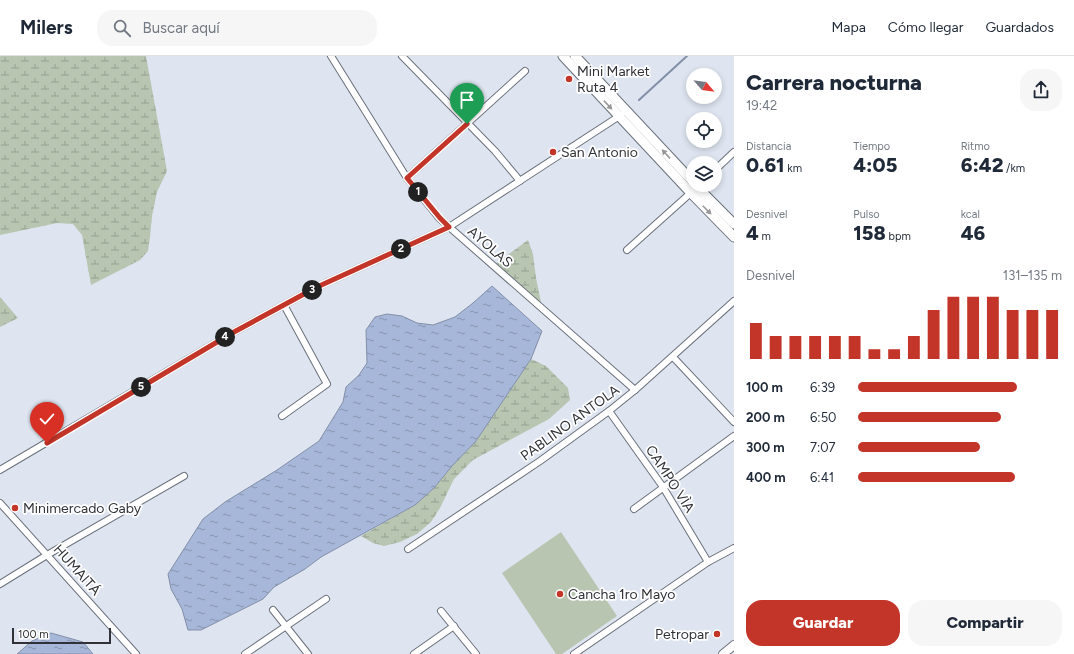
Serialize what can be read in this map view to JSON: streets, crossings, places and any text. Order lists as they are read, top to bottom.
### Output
{
  "streets": {
    "street": [
      "AYOLAS",
      "PABLINO ANTOLA",
      "CAMPO VÌA",
      "HUMAITÁ"
    ]
  },
  "crossings": [
    ["AYOLAS", "PABLINO ANTOLA"],
    ["PABLINO ANTOLA", "CAMPO VÌA"]
  ],
  "places": [
    "Mini Market Ruta 4",
    "San Antonio",
    "Minimercado Gaby",
    "Cancha 1ro Mayo",
    "Petropar"
  ],
  "scale_bar": "100 m",
  "north": "bottom right",
  "page": {
    "header": "Milers",
    "search": "Buscar aquí",
    "nav": ["Mapa", "Cómo llegar", "Guardados"],
    "heading": ["Carrera nocturna", "19:42"],
    "stats": [
      ["Distancia", "0.61 km"],
      ["Tiempo", "4:05"],
      ["Ritmo", "6:42 /km"],
      ["Desnivel", "4 m"],
      ["Pulso", "158 bpm"],
      ["kcal", "46"]
    ],
    "pins": [
      "1",
      "2",
      "3",
      "4",
      "5"
    ],
    "chart": ["Desnivel", "131–135 m"],
    "list": [
      {
        "name": "100 m",
        "note": "6:39"
      },
      {
        "name": "200 m",
        "note": "6:50"
      },
      {
        "name": "300 m",
        "note": "7:07"
      },
      {
        "name": "400 m",
        "note": "6:41"
      }
    ],
    "buttons": ["Guardar", "Compartir"],
    "scale": "100 m"
  }
}
